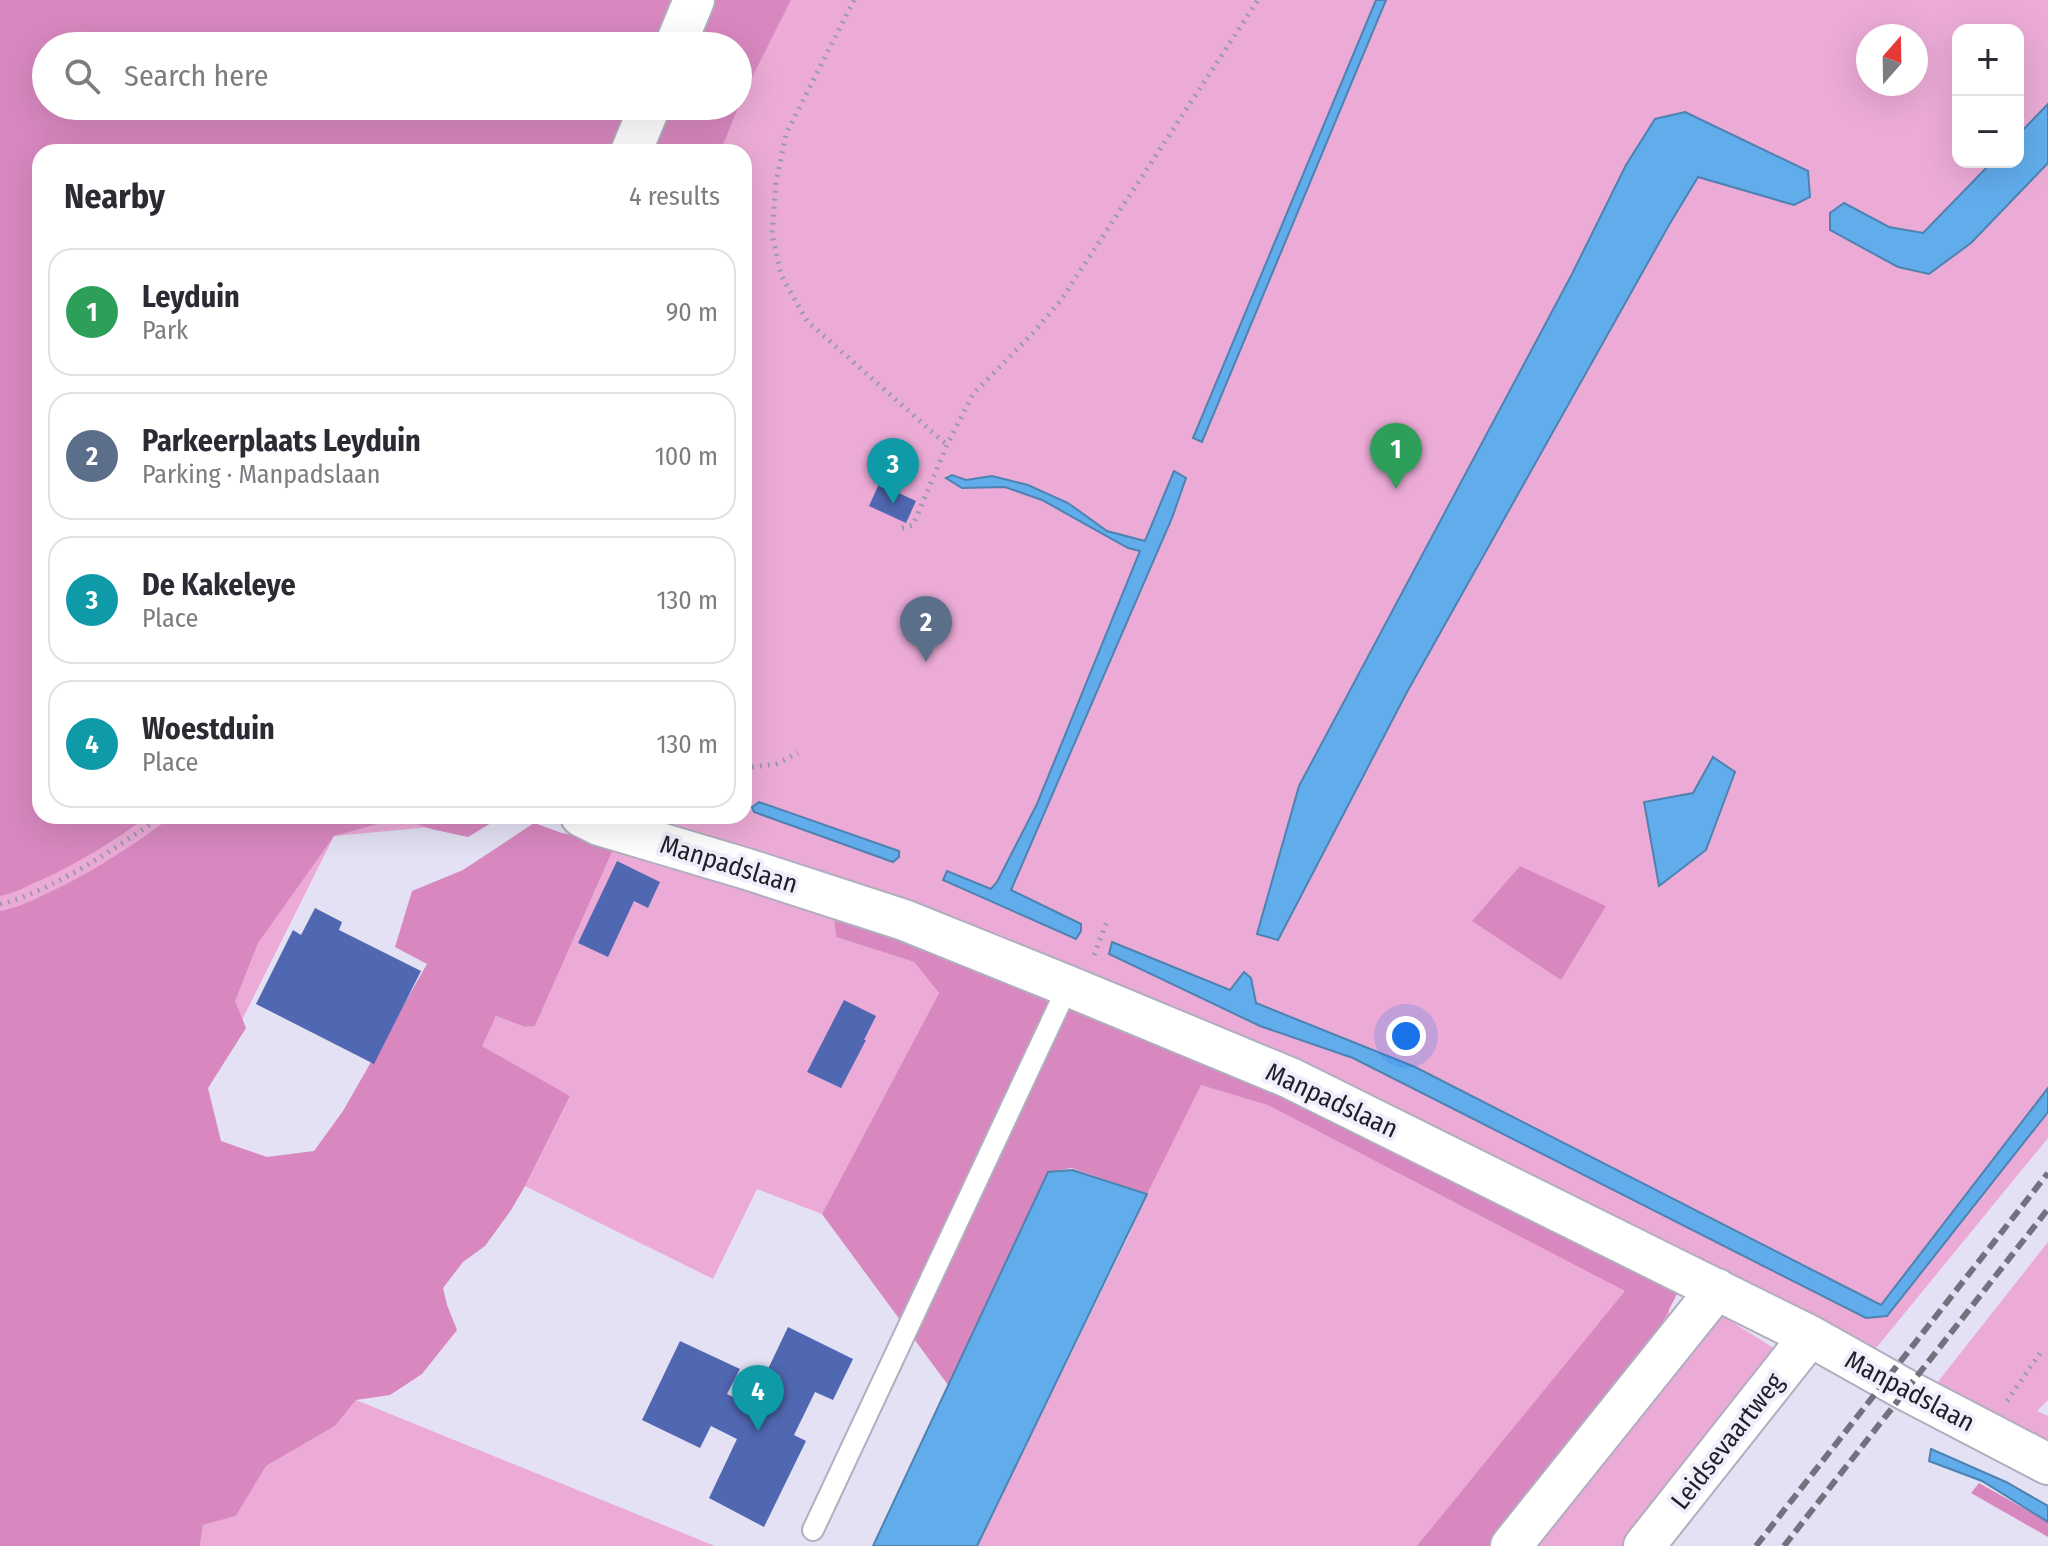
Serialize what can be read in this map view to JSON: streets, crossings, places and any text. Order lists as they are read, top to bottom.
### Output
{
  "streets": {
    "street": ["Manpadslaan", "Leidsevaartweg"]
  },
  "crossings": [
    ["Manpadslaan", "Leidsevaartweg"]
  ],
  "north": "top",
  "page": {
    "map_buttons": ["+", "−"],
    "search": "Search here",
    "heading": ["Nearby", "4 results"],
    "list": [
      {
        "mark": "1",
        "name": "Leyduin",
        "note": "Park",
        "value": "90 m"
      },
      {
        "mark": "2",
        "name": "Parkeerplaats Leyduin",
        "note": "Parking · Manpadslaan",
        "value": "100 m"
      },
      {
        "mark": "3",
        "name": "De Kakeleye",
        "note": "Place",
        "value": "130 m"
      },
      {
        "mark": "4",
        "name": "Woestduin",
        "note": "Place",
        "value": "130 m"
      }
    ],
    "pins": [
      "1",
      "3",
      "2",
      "4"
    ]
  }
}
